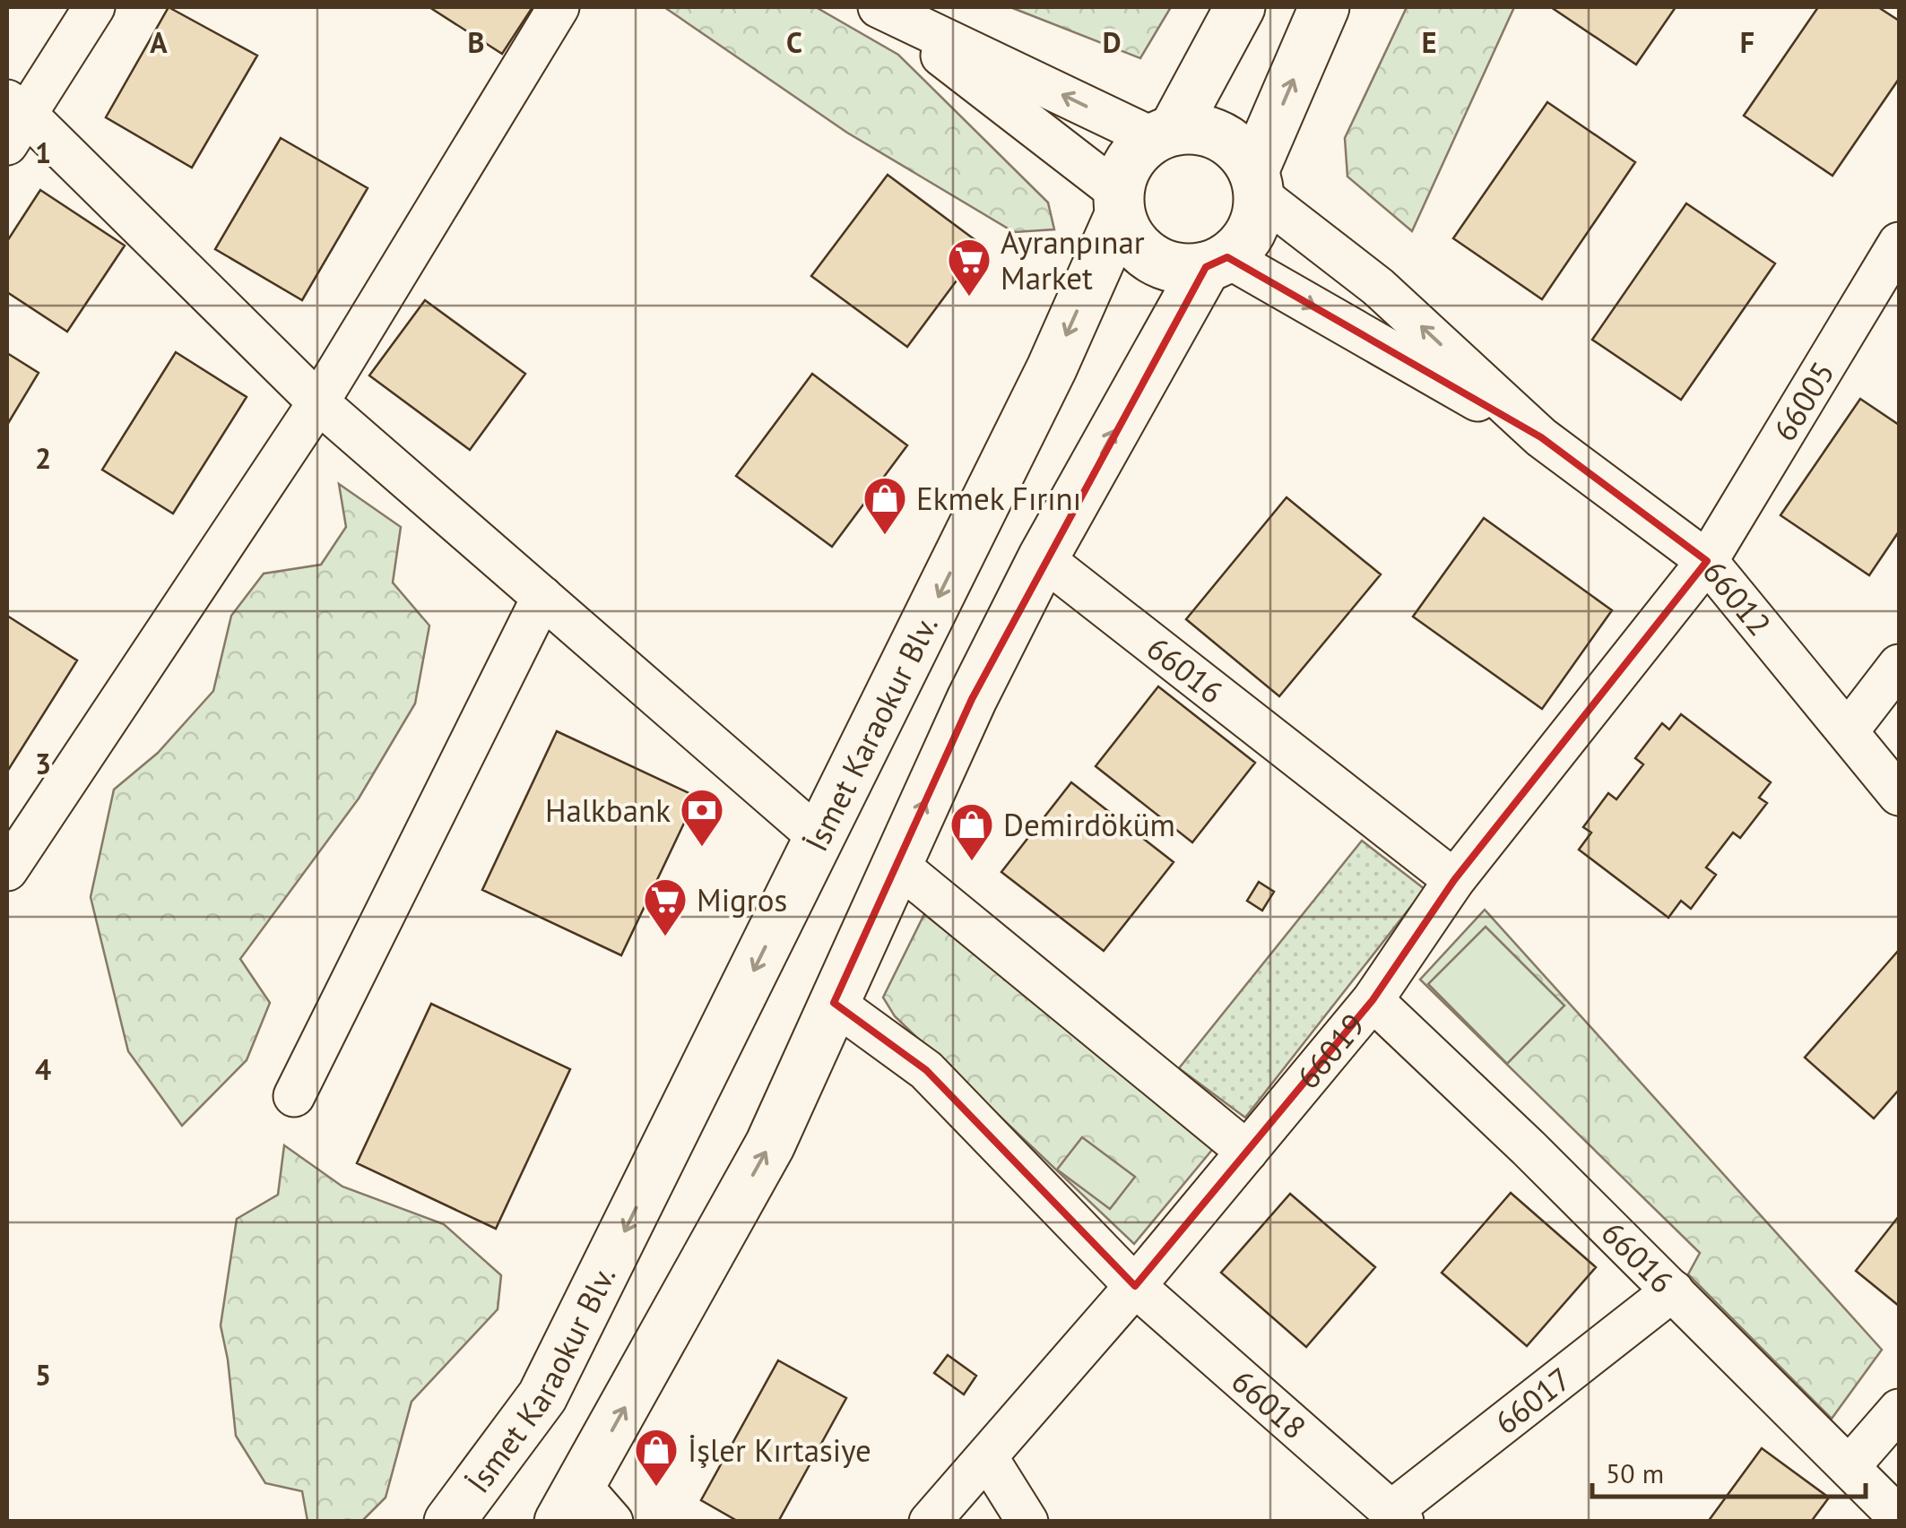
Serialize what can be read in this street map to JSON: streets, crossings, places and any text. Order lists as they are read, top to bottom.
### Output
{
  "streets": {
    "main road": ["İsmet Karaokur Blv."],
    "street": [
      "66005",
      "66012",
      "66016",
      "66019",
      "66017",
      "66018"
    ]
  },
  "crossings": [
    ["66005", "66012"],
    ["66005", "66019"],
    ["66012", "İsmet Karaokur Blv."],
    ["66012", "66019"],
    ["66016", "66019"],
    ["66016", "66017"],
    ["66019", "66018"],
    ["66017", "66018"]
  ],
  "places": {
    "supermarket": ["Ayranpınar Market", "Migros"],
    "shop": ["Ekmek Fırını", "Demirdöküm", "İşler Kırtasiye"],
    "bank": ["Halkbank"]
  },
  "scale_bar": "50 m",
  "grid": {
    "columns": [
      "A",
      "B",
      "C",
      "D",
      "E",
      "F"
    ],
    "rows": [
      "1",
      "2",
      "3",
      "4",
      "5"
    ]
  }
}
